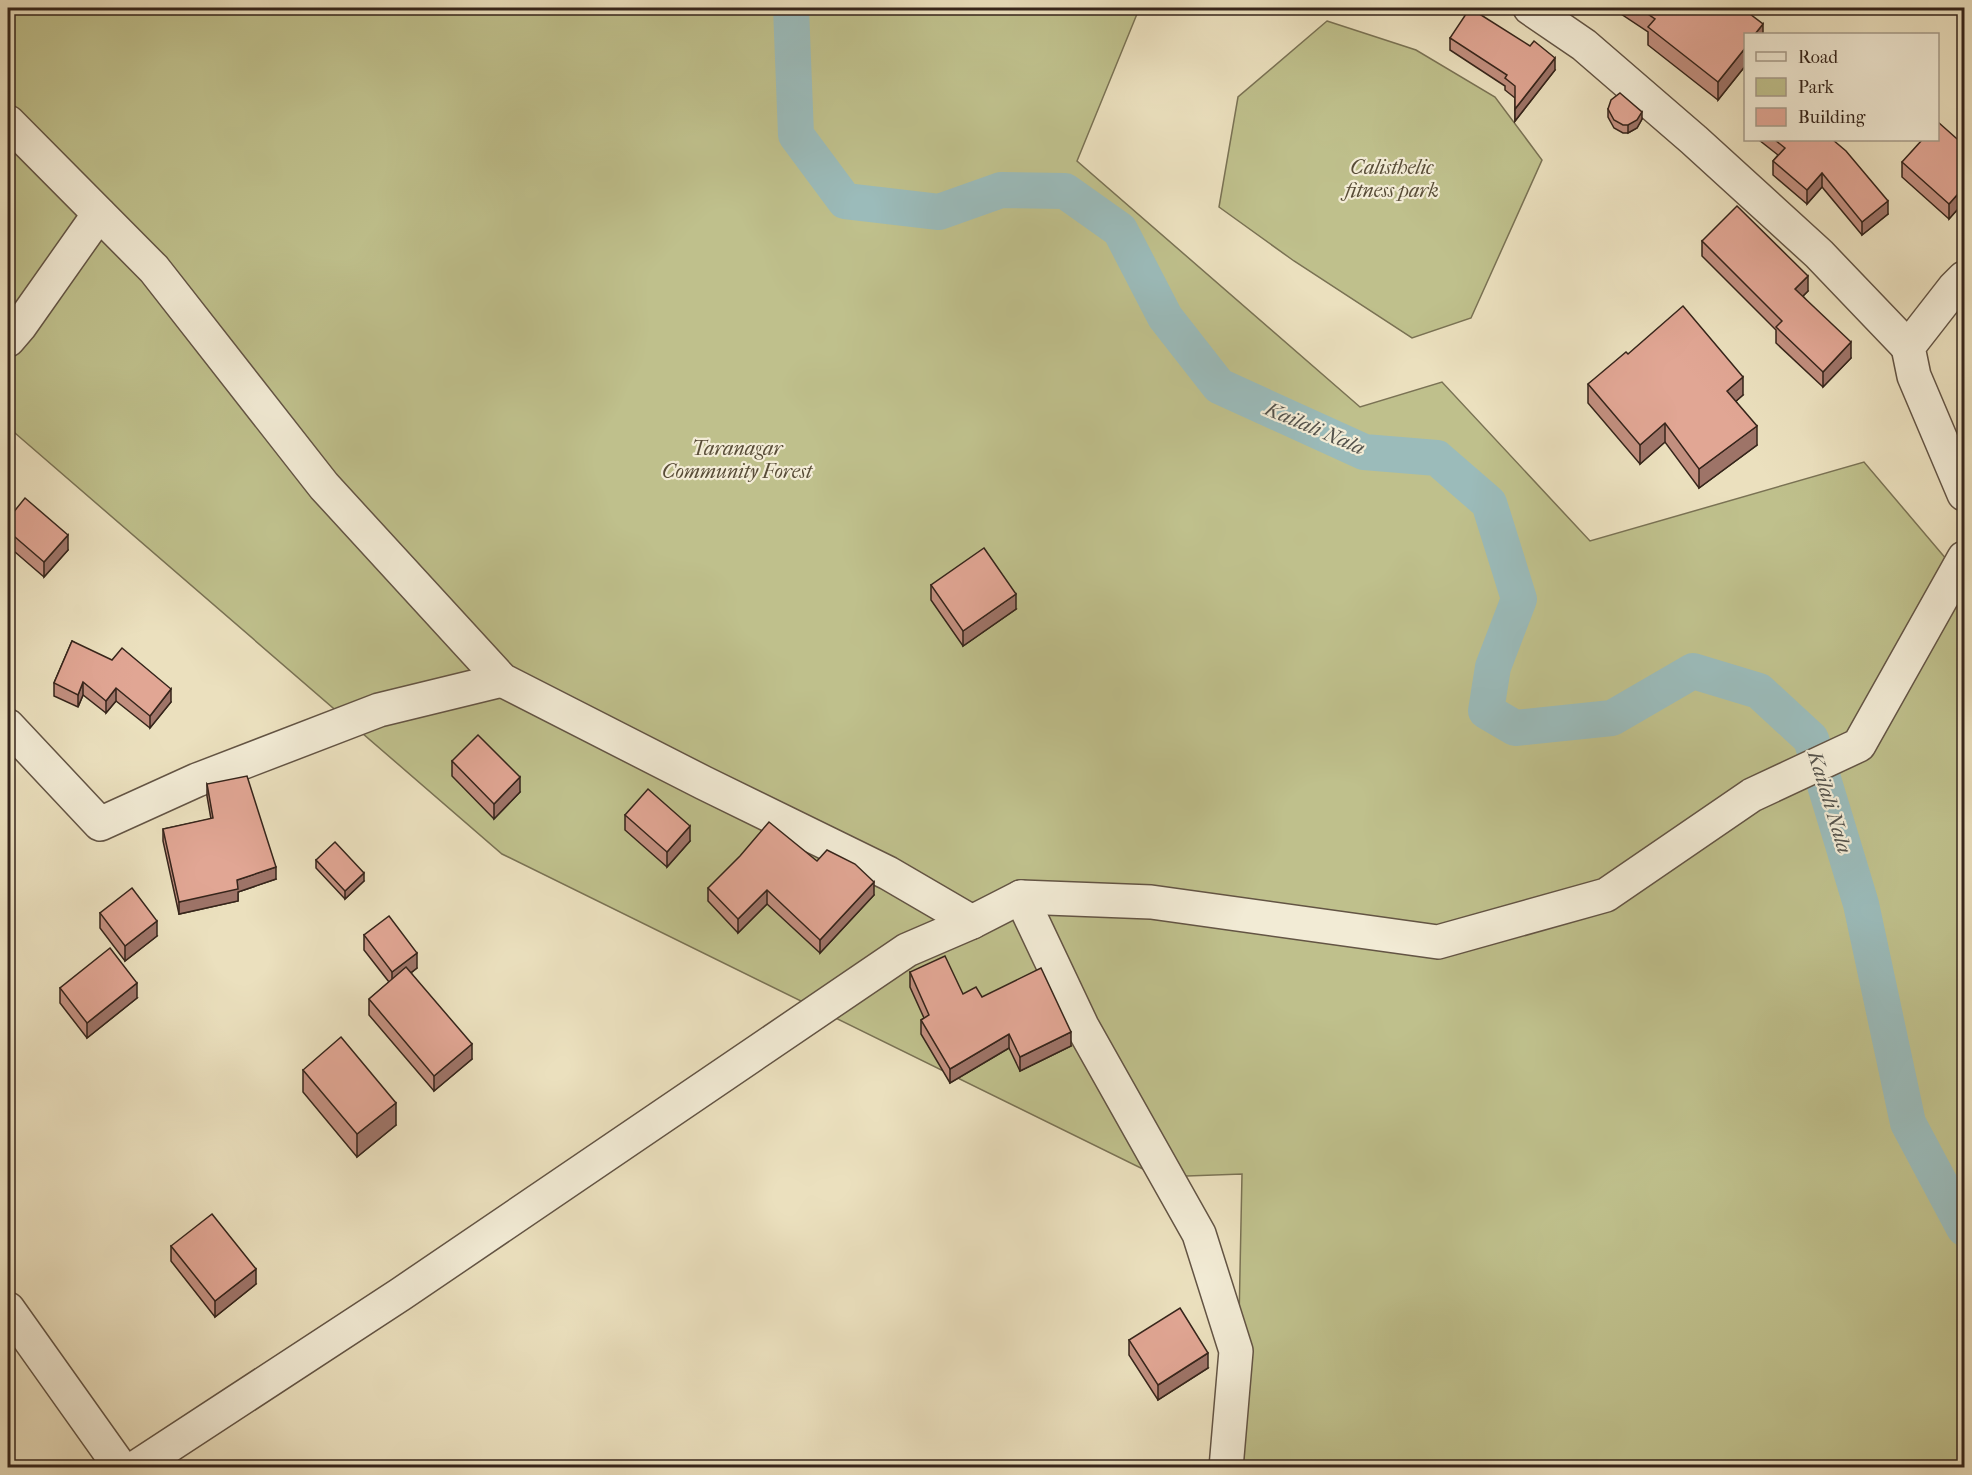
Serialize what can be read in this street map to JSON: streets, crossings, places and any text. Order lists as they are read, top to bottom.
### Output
{
  "water": ["Kailali Nala"],
  "parks": ["Calisthelic fitness park", "Taranagar Community Forest"],
  "legend": ["Road", "Park", "Building"]
}
